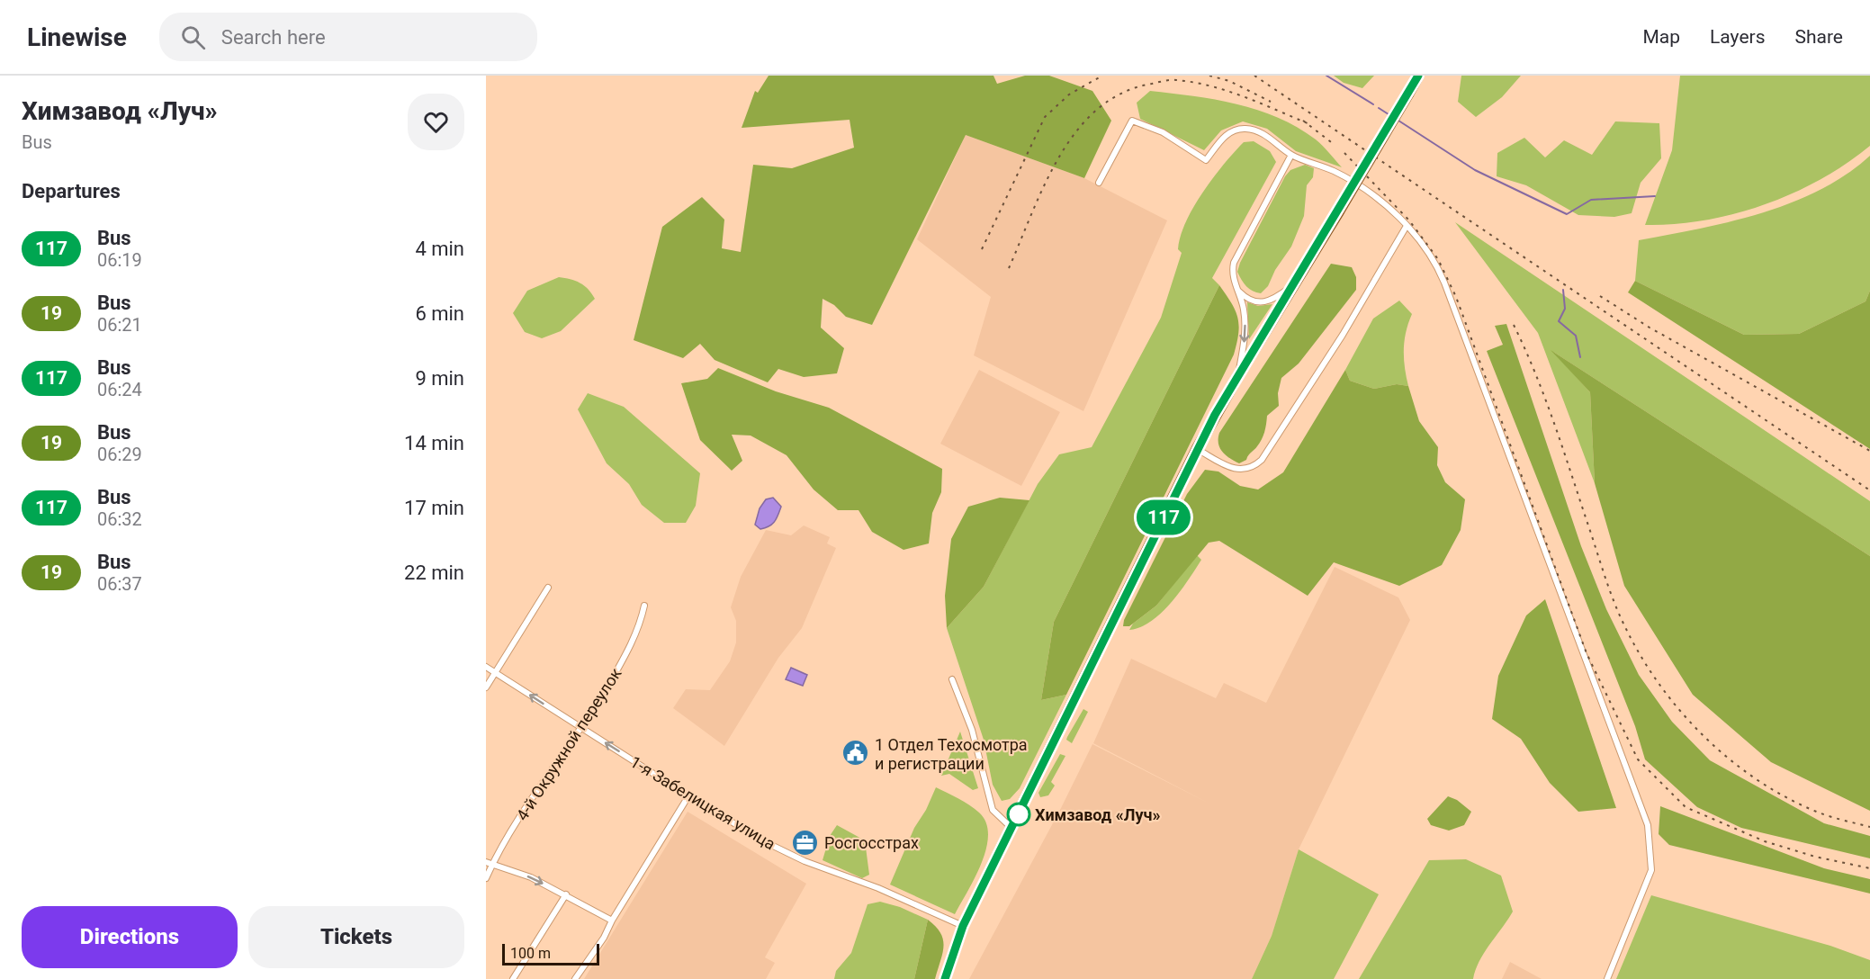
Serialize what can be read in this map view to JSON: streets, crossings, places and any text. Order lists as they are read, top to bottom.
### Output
{
  "streets": {
    "street": ["4-й Окружной переулок", "1-я Забелицкая улица"]
  },
  "crossings": [
    ["4-й Окружной переулок", "1-я Забелицкая улица"]
  ],
  "one_way": ["1-я Забелицкая улица"],
  "places": {
    "public building": ["1 Отдел Техосмотра и регистрации"],
    "other": ["Химзавод «Луч»"],
    "office": ["Росгосстрах"]
  },
  "lines": ["bus line 117"],
  "scale_bar": "100 m",
  "page": {
    "header": "Linewise",
    "search": "Search here",
    "nav": ["Map", "Layers", "Share"],
    "heading": [
      ["Химзавод «Луч»", "Bus"],
      "Departures"
    ],
    "on_map": "117",
    "list": [
      {
        "mark": "117",
        "name": "Bus",
        "note": "06:19",
        "value": "4 min"
      },
      {
        "mark": "19",
        "name": "Bus",
        "note": "06:21",
        "value": "6 min"
      },
      {
        "mark": "117",
        "name": "Bus",
        "note": "06:24",
        "value": "9 min"
      },
      {
        "mark": "19",
        "name": "Bus",
        "note": "06:29",
        "value": "14 min"
      },
      {
        "mark": "117",
        "name": "Bus",
        "note": "06:32",
        "value": "17 min"
      },
      {
        "mark": "19",
        "name": "Bus",
        "note": "06:37",
        "value": "22 min"
      }
    ],
    "buttons": ["Directions", "Tickets"],
    "scale": "100 m"
  }
}
